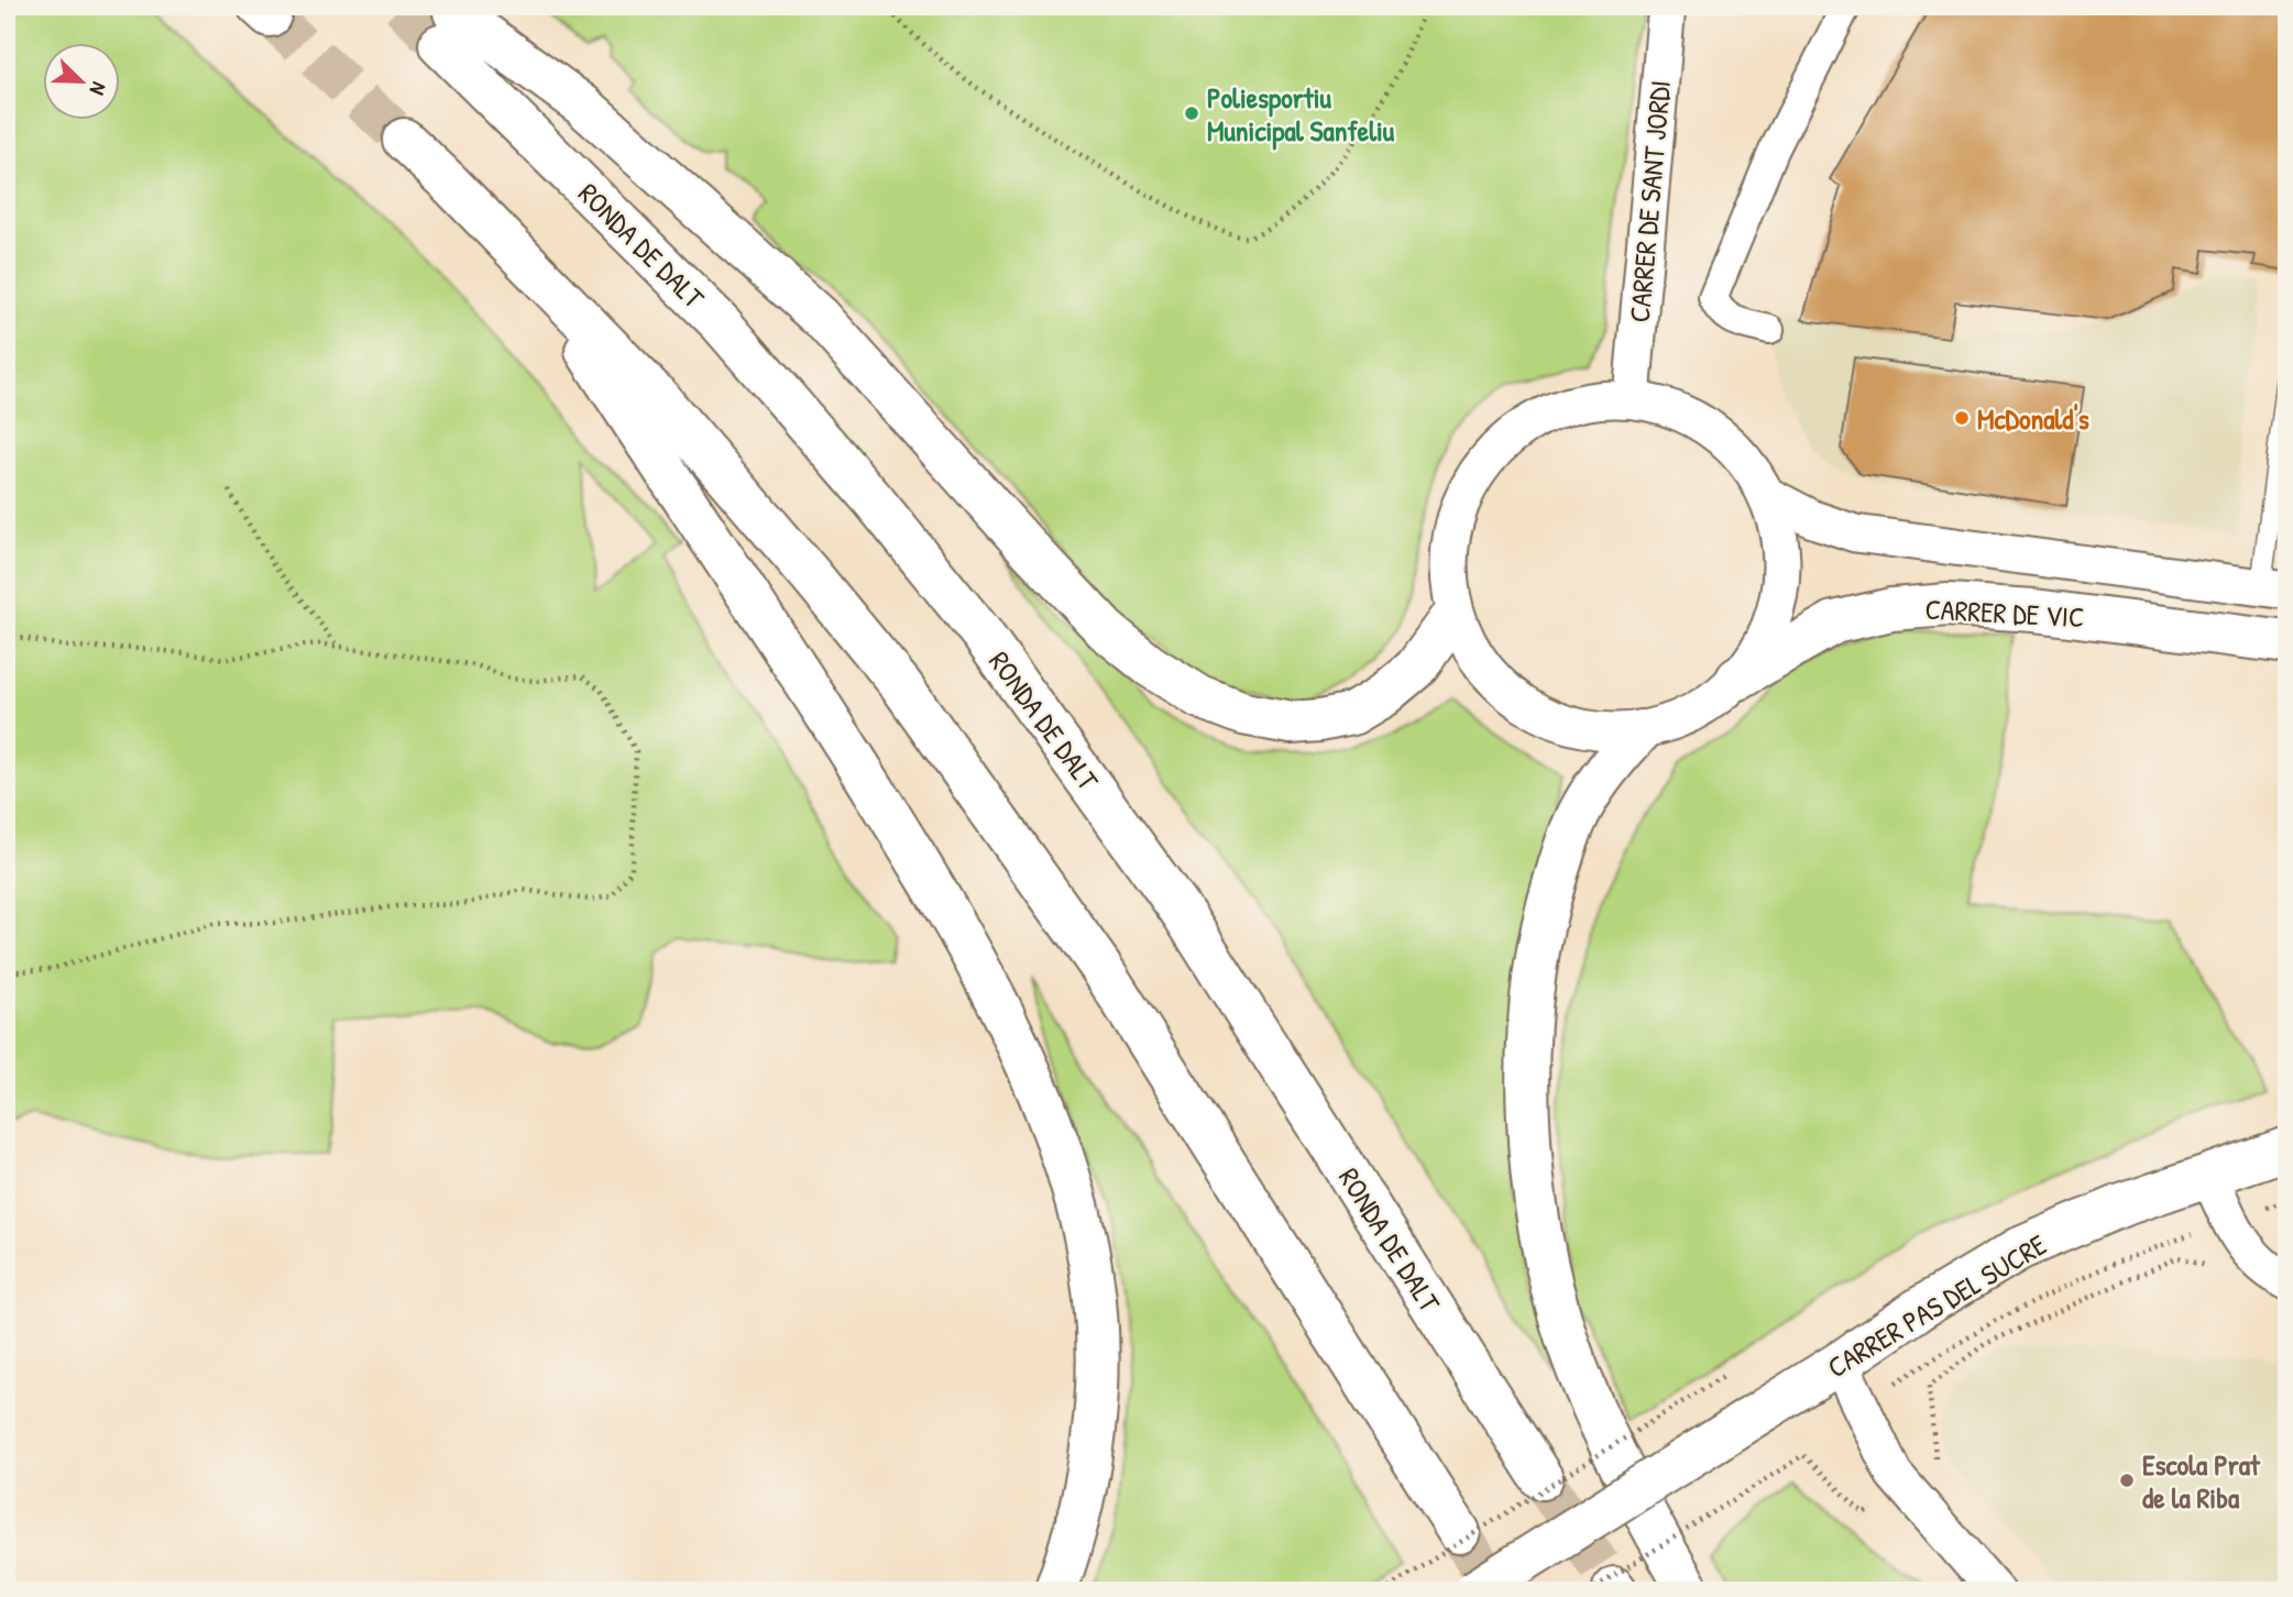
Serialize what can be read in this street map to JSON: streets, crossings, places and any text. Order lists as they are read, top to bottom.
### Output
{
  "streets": {
    "main road": ["RONDA DE DALT", "CARRER DE VIC", "CARRER PAS DEL SUCRE"],
    "street": ["CARRER DE SANT JORDI"]
  },
  "places": ["Poliesportiu Municipal Sanfeliu", "McDonald's", "Escola Prat de la Riba"],
  "north": "bottom right"
}
